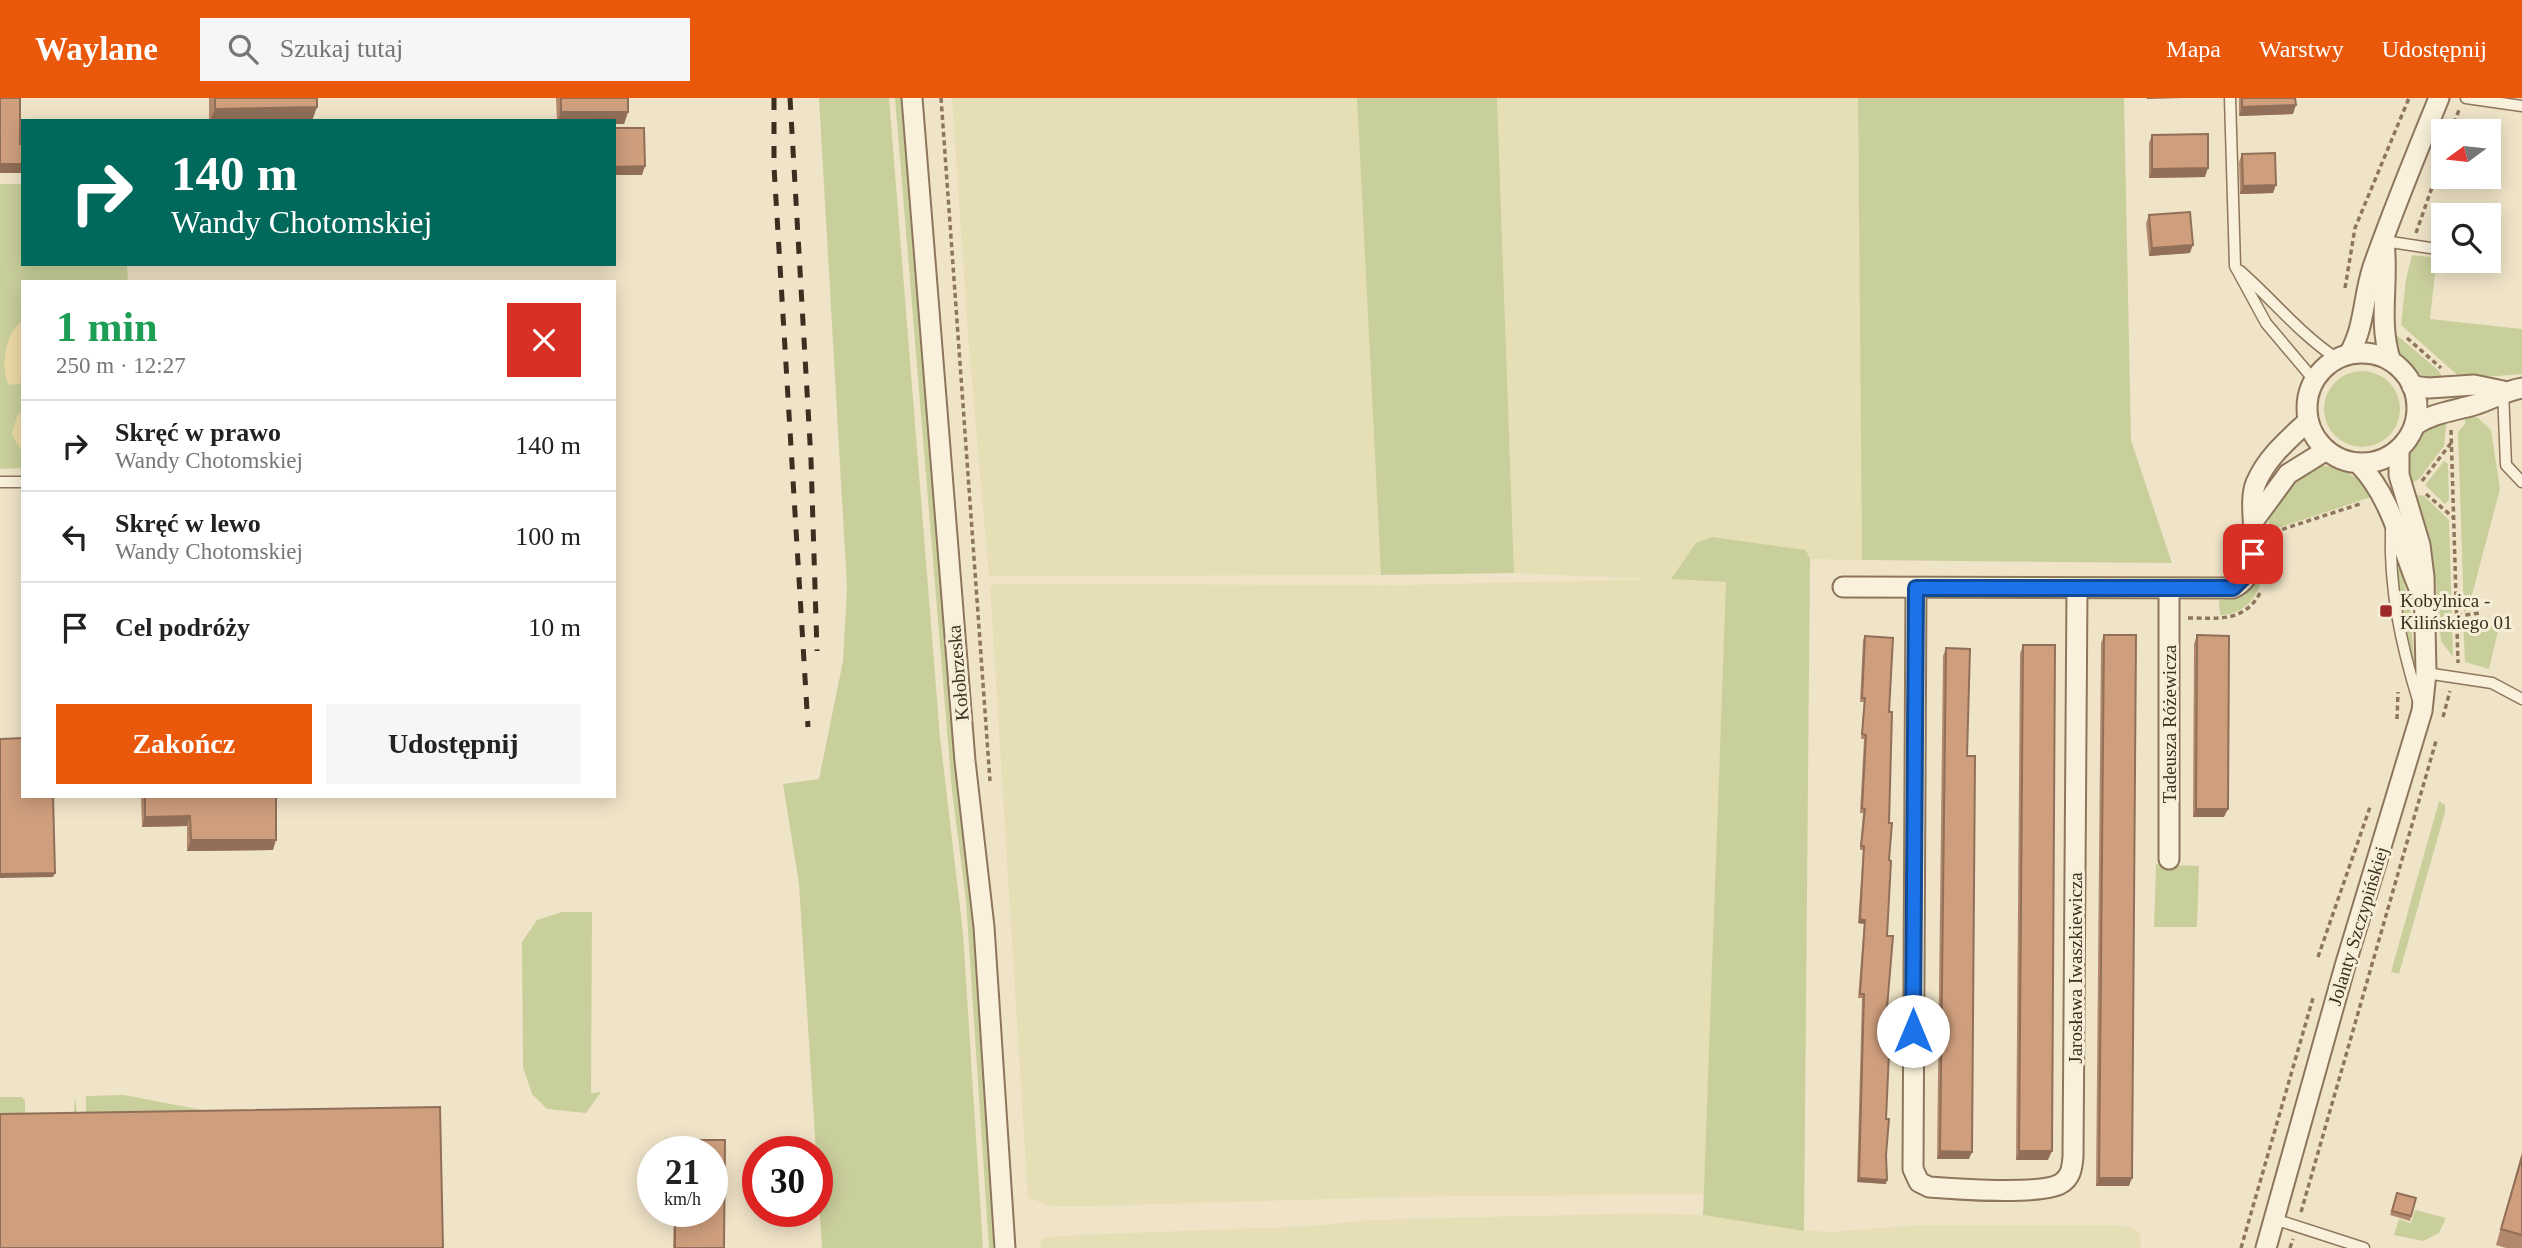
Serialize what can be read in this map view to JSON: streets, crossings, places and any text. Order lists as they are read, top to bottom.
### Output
{
  "streets": {
    "street": [
      "Kołobrzeska",
      "Tadeusza Różewicza",
      "Jolanty Szczypińskiej",
      "Jarosława Iwaszkiewicza"
    ]
  },
  "places": {
    "transit": ["Kobylnica - Kilińskiego 01"]
  },
  "north": "left",
  "page": {
    "header": "Waylane",
    "search": "Szukaj tutaj",
    "nav": ["Mapa", "Warstwy", "Udostępnij"],
    "turn": ["140 m", "Wandy Chotomskiej"],
    "heading": ["1 min", "250 m · 12:27"],
    "list": [
      {
        "name": "Skręć w prawo",
        "note": "Wandy Chotomskiej",
        "value": "140 m"
      },
      {
        "name": "Skręć w lewo",
        "note": "Wandy Chotomskiej",
        "value": "100 m"
      },
      {
        "name": "Cel podróży",
        "value": "10 m"
      }
    ],
    "buttons": ["Zakończ", "Udostępnij"],
    "speed": "21 km/h",
    "limit": "30"
  }
}
